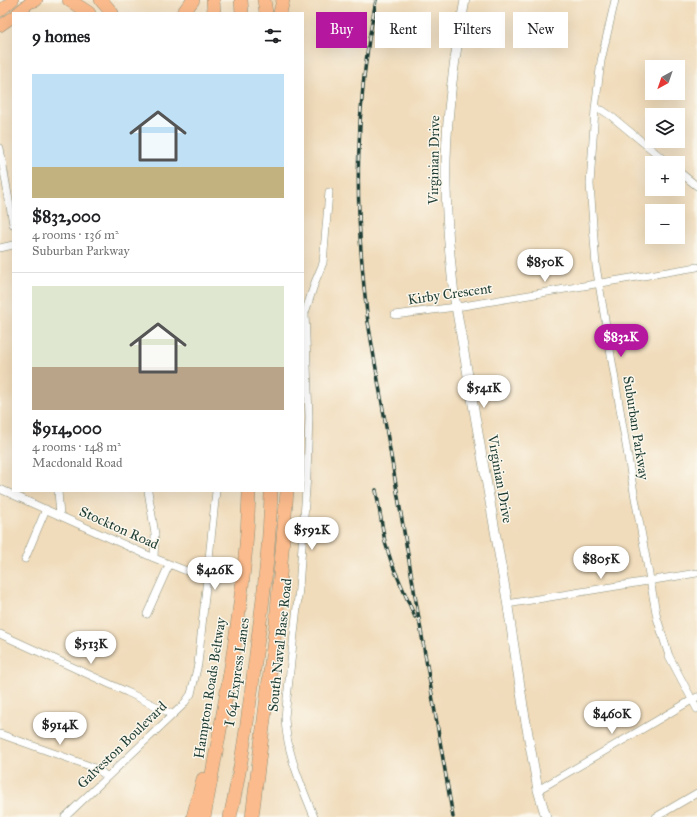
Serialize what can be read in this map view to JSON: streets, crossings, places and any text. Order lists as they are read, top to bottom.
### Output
{
  "streets": {
    "highway": ["I 64 Express Lanes", "Hampton Roads Beltway"],
    "street": [
      "Virginian Drive",
      "Kirby Crescent",
      "Suburban Parkway",
      "Stockton Road",
      "South Naval Base Road",
      "Galveston Boulevard"
    ]
  },
  "crossings": [
    ["Virginian Drive", "Kirby Crescent"],
    ["Kirby Crescent", "Suburban Parkway"],
    ["Stockton Road", "Galveston Boulevard"]
  ],
  "north": "bottom left",
  "page": {
    "chip": [
      "Buy",
      "Rent",
      "Filters",
      "New"
    ],
    "heading": "9 homes",
    "map_buttons": ["+", "−"],
    "list": [
      {
        "name": "$832,000",
        "note": "4 rooms · 136 m² · Suburban Parkway"
      },
      {
        "name": "$914,000",
        "note": "4 rooms · 148 m² · Macdonald Road"
      }
    ],
    "price": [
      "$850K",
      "$832K",
      "$541K",
      "$592K",
      "$805K",
      "$426K",
      "$513K",
      "$460K",
      "$914K"
    ]
  }
}
